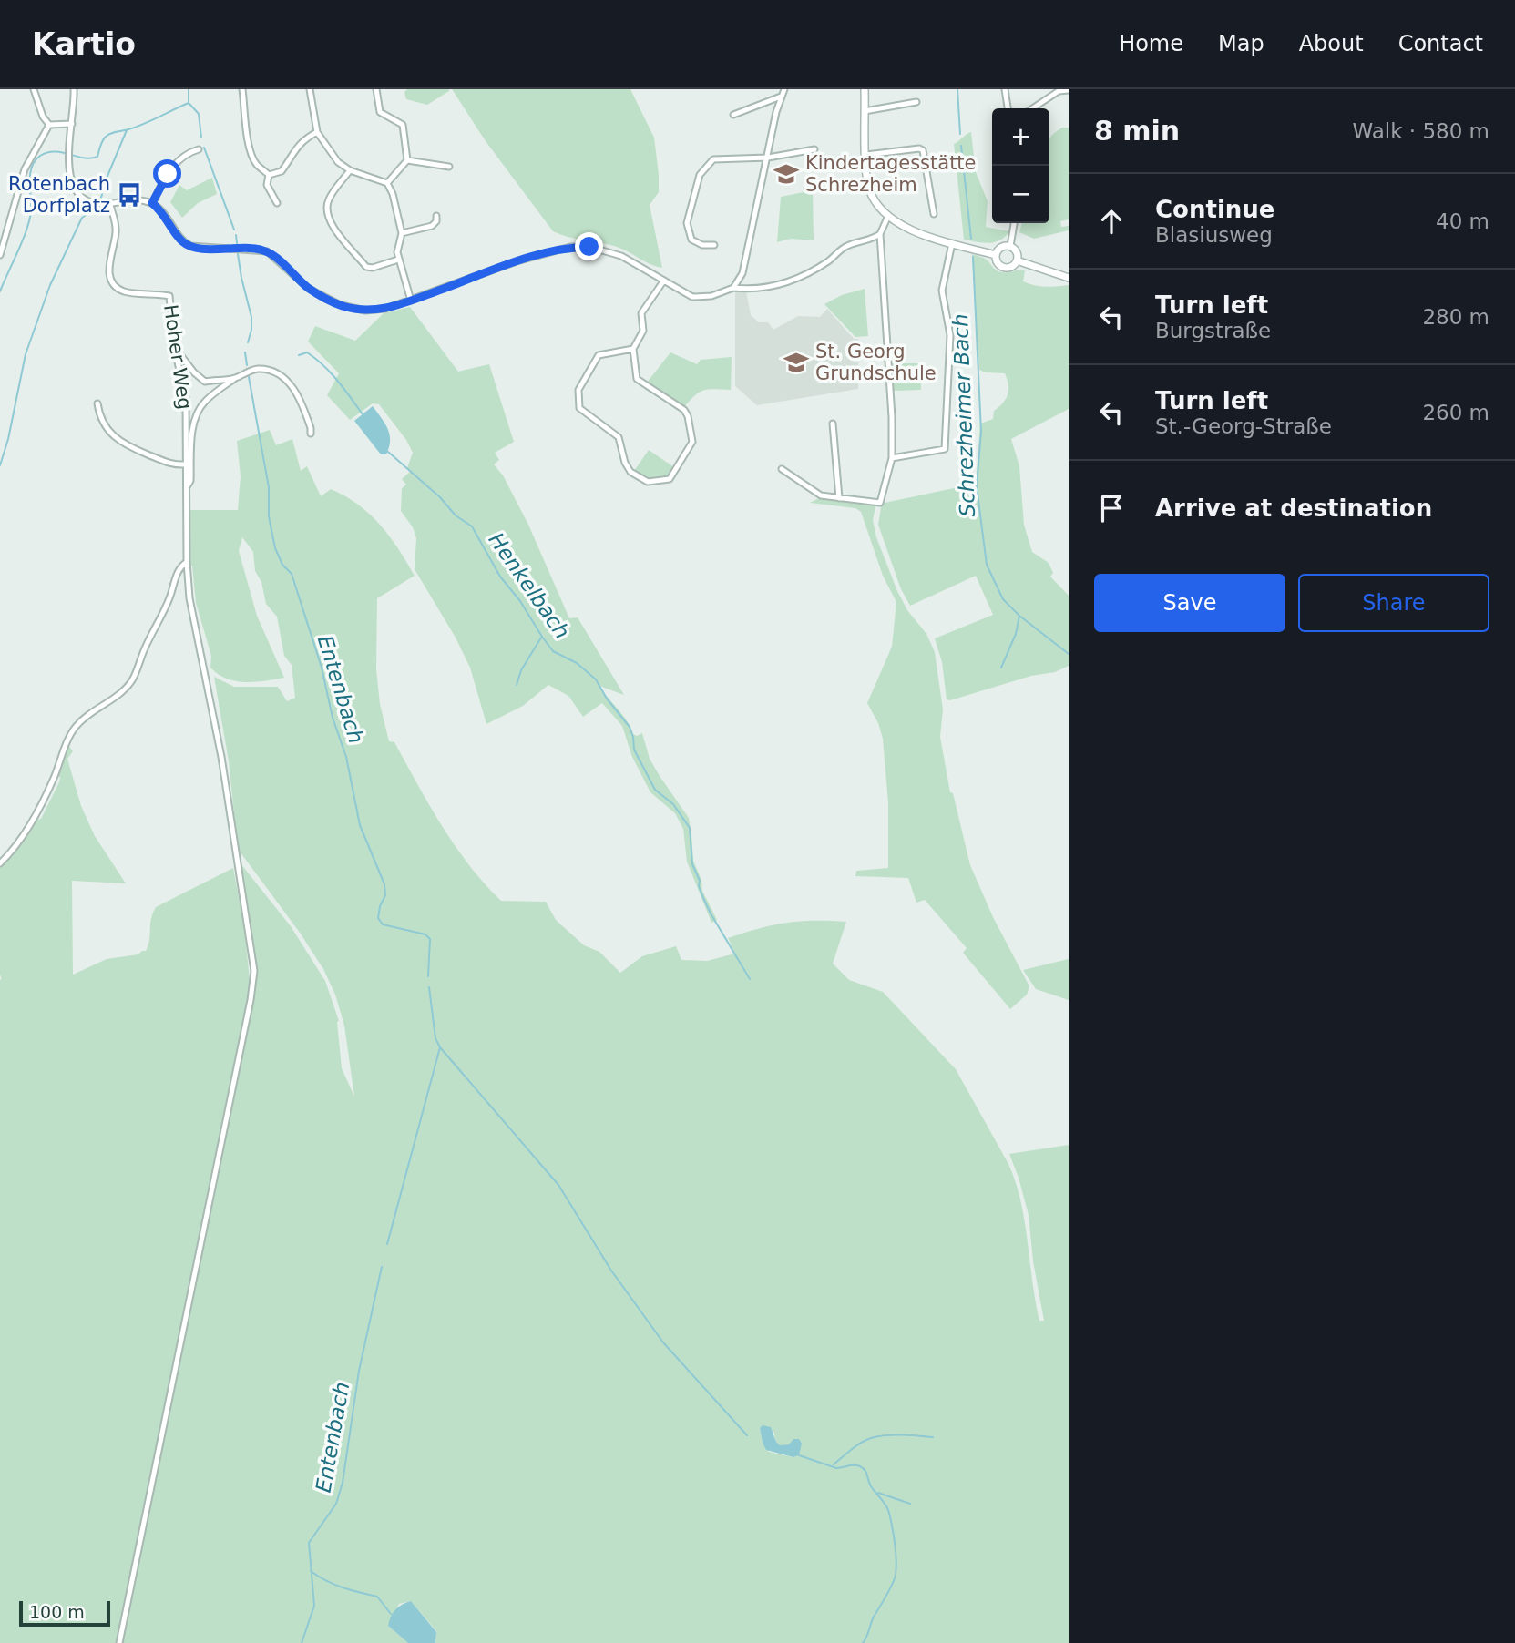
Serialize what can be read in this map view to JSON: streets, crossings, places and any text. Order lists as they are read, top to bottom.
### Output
{
  "streets": {
    "street": ["Hoher Weg"]
  },
  "water": ["Schrezheimer Bach", "Henkelbach", "Entenbach"],
  "places": {
    "school or university": ["Kindertagesstätte Schrezheim", "St. Georg Grundschule"],
    "bus stop": ["Rotenbach Dorfplatz"]
  },
  "scale_bar": "100 m",
  "page": {
    "header": "Kartio",
    "nav": [
      "Home",
      "Map",
      "About",
      "Contact"
    ],
    "heading": ["8 min", "Walk · 580 m"],
    "map_buttons": ["+", "−"],
    "list": [
      ["Continue", "Blasiusweg", "40 m"],
      ["Turn left", "Burgstraße", "280 m"],
      ["Turn left", "St.-Georg-Straße", "260 m"],
      "Arrive at destination"
    ],
    "buttons": ["Save", "Share"],
    "scale": "100 m"
  }
}
